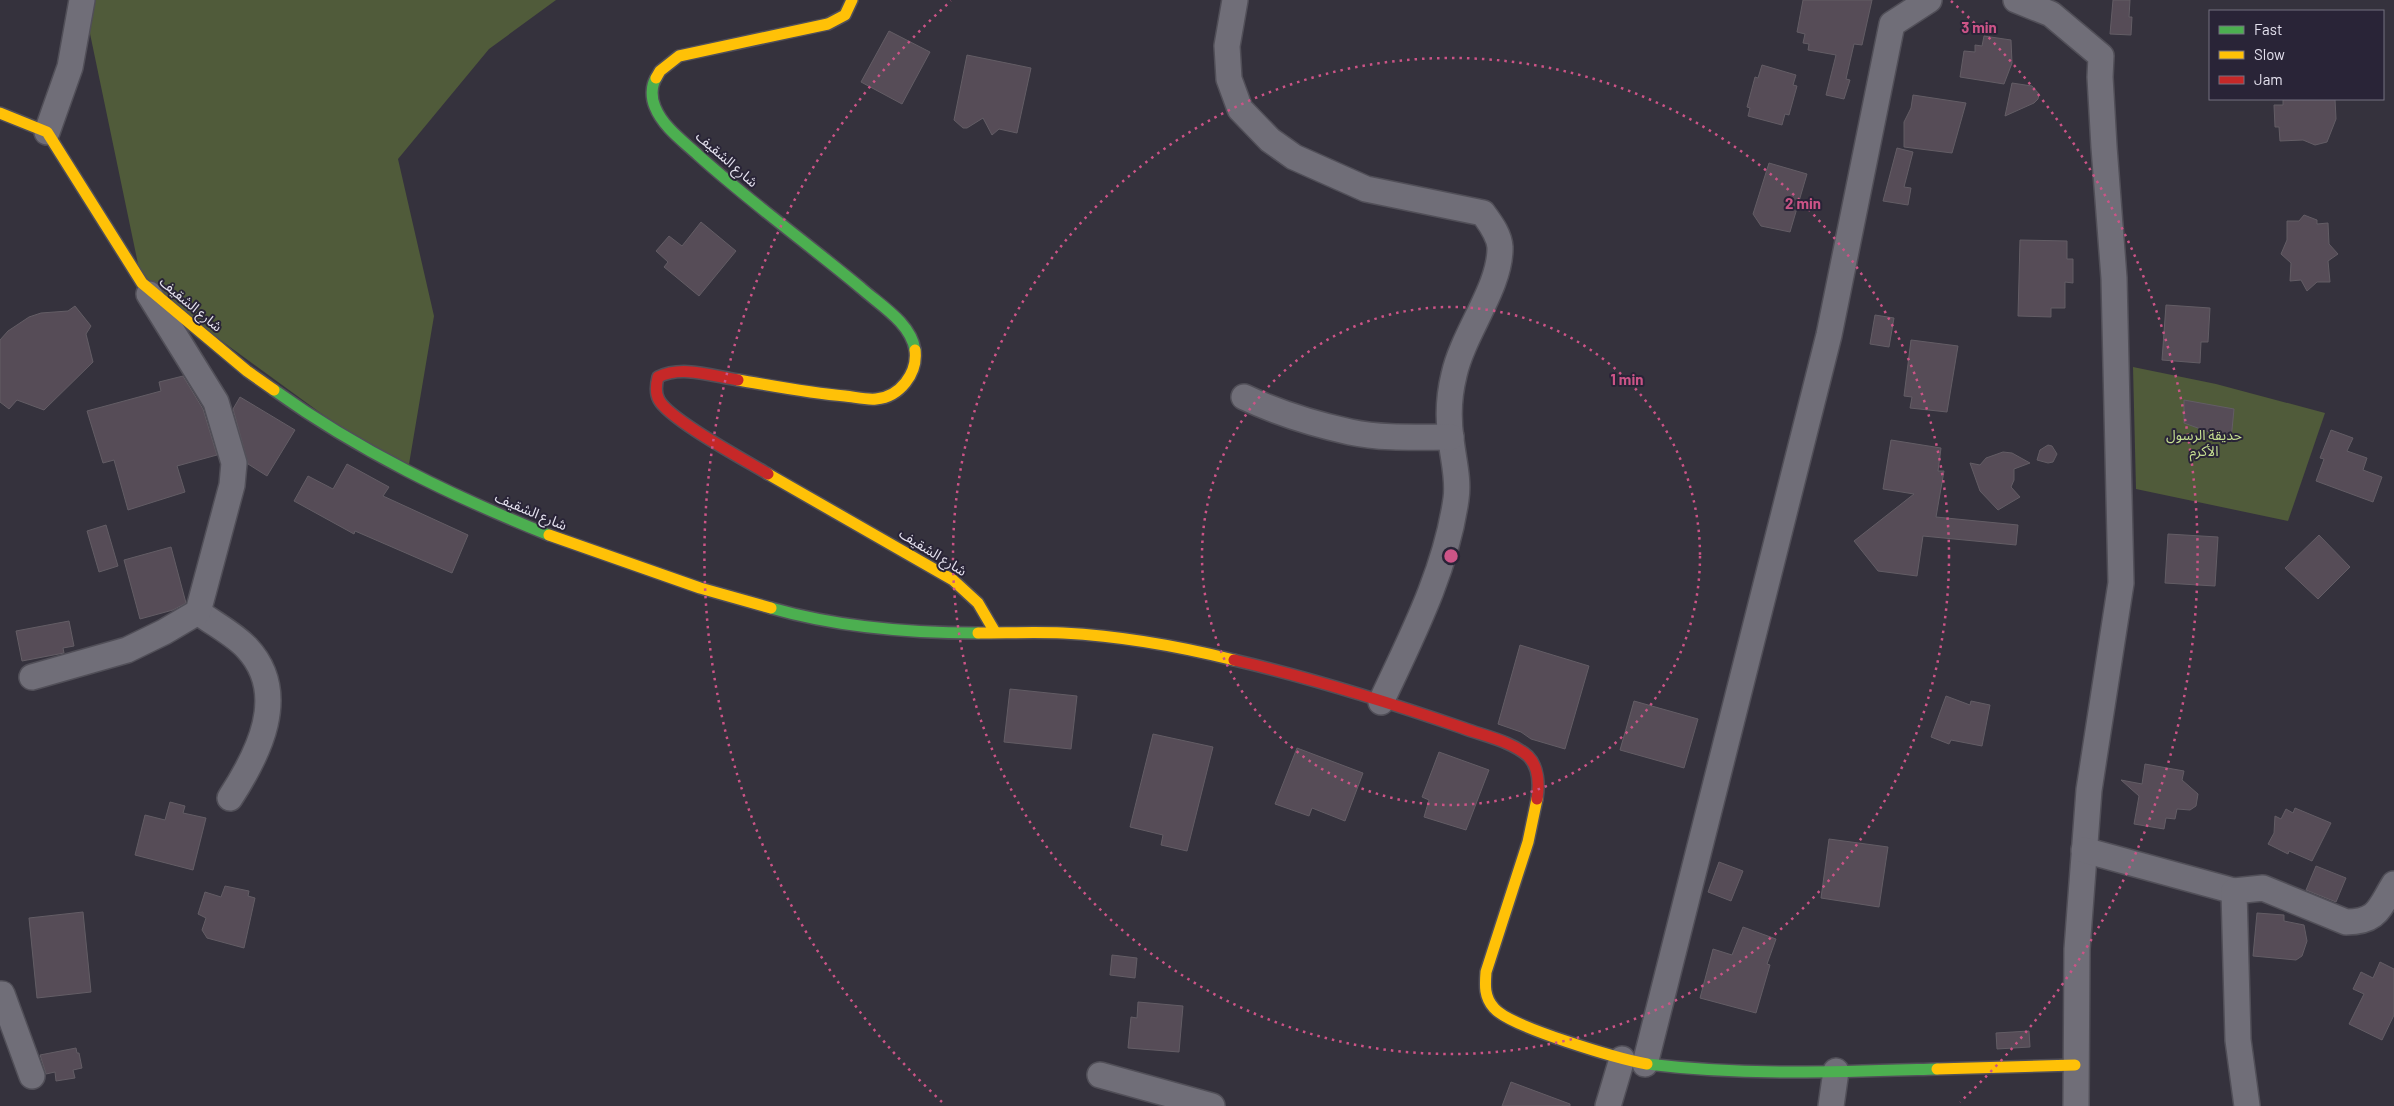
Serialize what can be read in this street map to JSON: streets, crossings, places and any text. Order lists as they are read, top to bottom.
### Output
{
  "streets": {
    "street": ["شارع الشقيف"]
  },
  "parks": ["حديقة الرسول الأكرم"],
  "legend": ["Fast", "Slow", "Jam"],
  "rings": ["3 min", "2 min", "1 min"]
}
